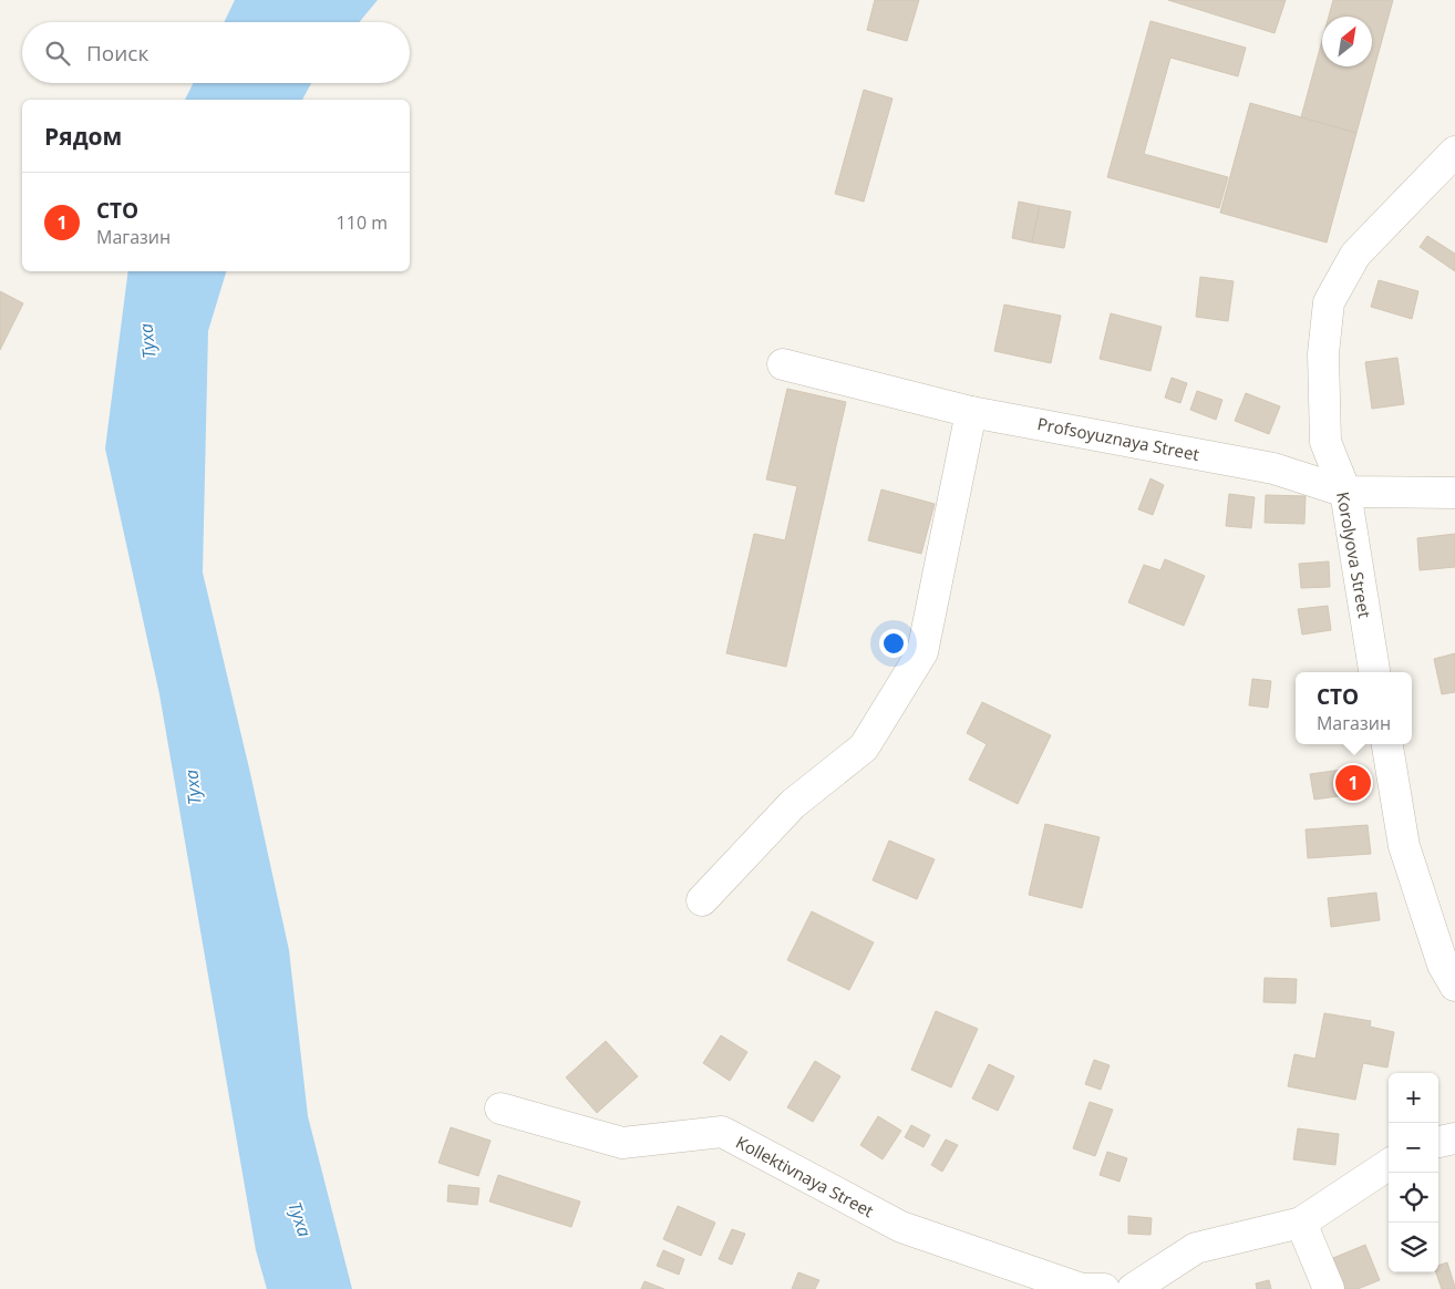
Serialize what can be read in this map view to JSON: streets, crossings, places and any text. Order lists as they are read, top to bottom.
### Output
{
  "streets": {
    "street": ["Profsoyuznaya Street", "Korolyova Street", "Kollektivnaya Street"]
  },
  "crossings": [
    ["Profsoyuznaya Street", "Korolyova Street"]
  ],
  "water": ["Туха"],
  "north": "top right",
  "page": {
    "search": "Поиск",
    "heading": "Рядом",
    "list": [
      {
        "mark": "1",
        "name": "СТО",
        "note": "Магазин",
        "value": "110 m"
      }
    ],
    "popup": ["СТО", "Магазин"],
    "pins": "1",
    "map_buttons": ["+", "−"]
  }
}
